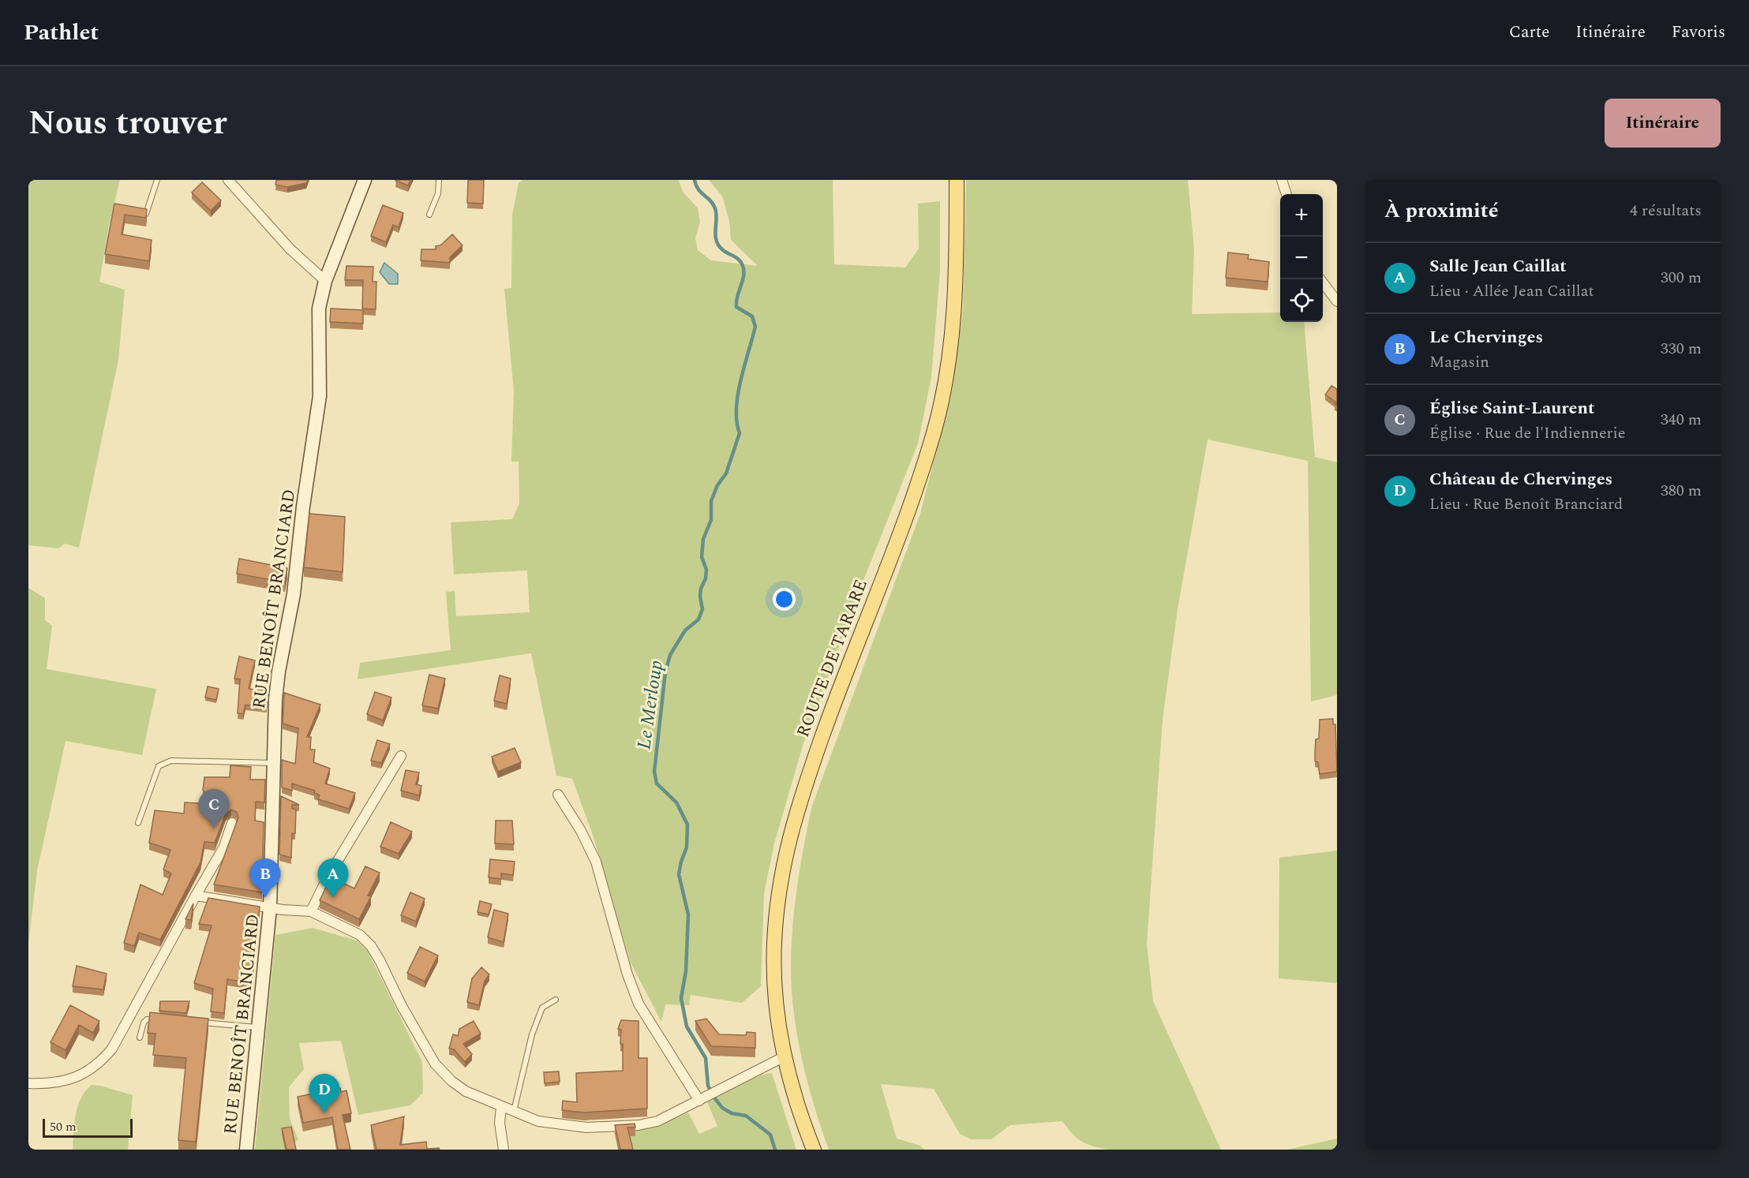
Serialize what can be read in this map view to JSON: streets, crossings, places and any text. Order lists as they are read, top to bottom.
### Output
{
  "streets": {
    "main road": ["ROUTE DE TARARE"],
    "street": ["RUE BENOÎT BRANCIARD"]
  },
  "water": ["Le Merloup"],
  "scale_bar": "50 m",
  "page": {
    "header": "Pathlet",
    "nav": ["Carte", "Itinéraire", "Favoris"],
    "title": "Nous trouver",
    "buttons": "Itinéraire",
    "heading": ["À proximité", "4 résultats"],
    "map_buttons": ["+", "−"],
    "list": [
      {
        "mark": "A",
        "name": "Salle Jean Caillat",
        "note": "Lieu · Allée Jean Caillat",
        "value": "300 m"
      },
      {
        "mark": "B",
        "name": "Le Chervinges",
        "note": "Magasin",
        "value": "330 m"
      },
      {
        "mark": "C",
        "name": "Église Saint-Laurent",
        "note": "Église · Rue de l'Indiennerie",
        "value": "340 m"
      },
      {
        "mark": "D",
        "name": "Château de Chervinges",
        "note": "Lieu · Rue Benoît Branciard",
        "value": "380 m"
      }
    ],
    "pins": [
      "C",
      "A",
      "B",
      "D"
    ],
    "scale": "50 m"
  }
}
